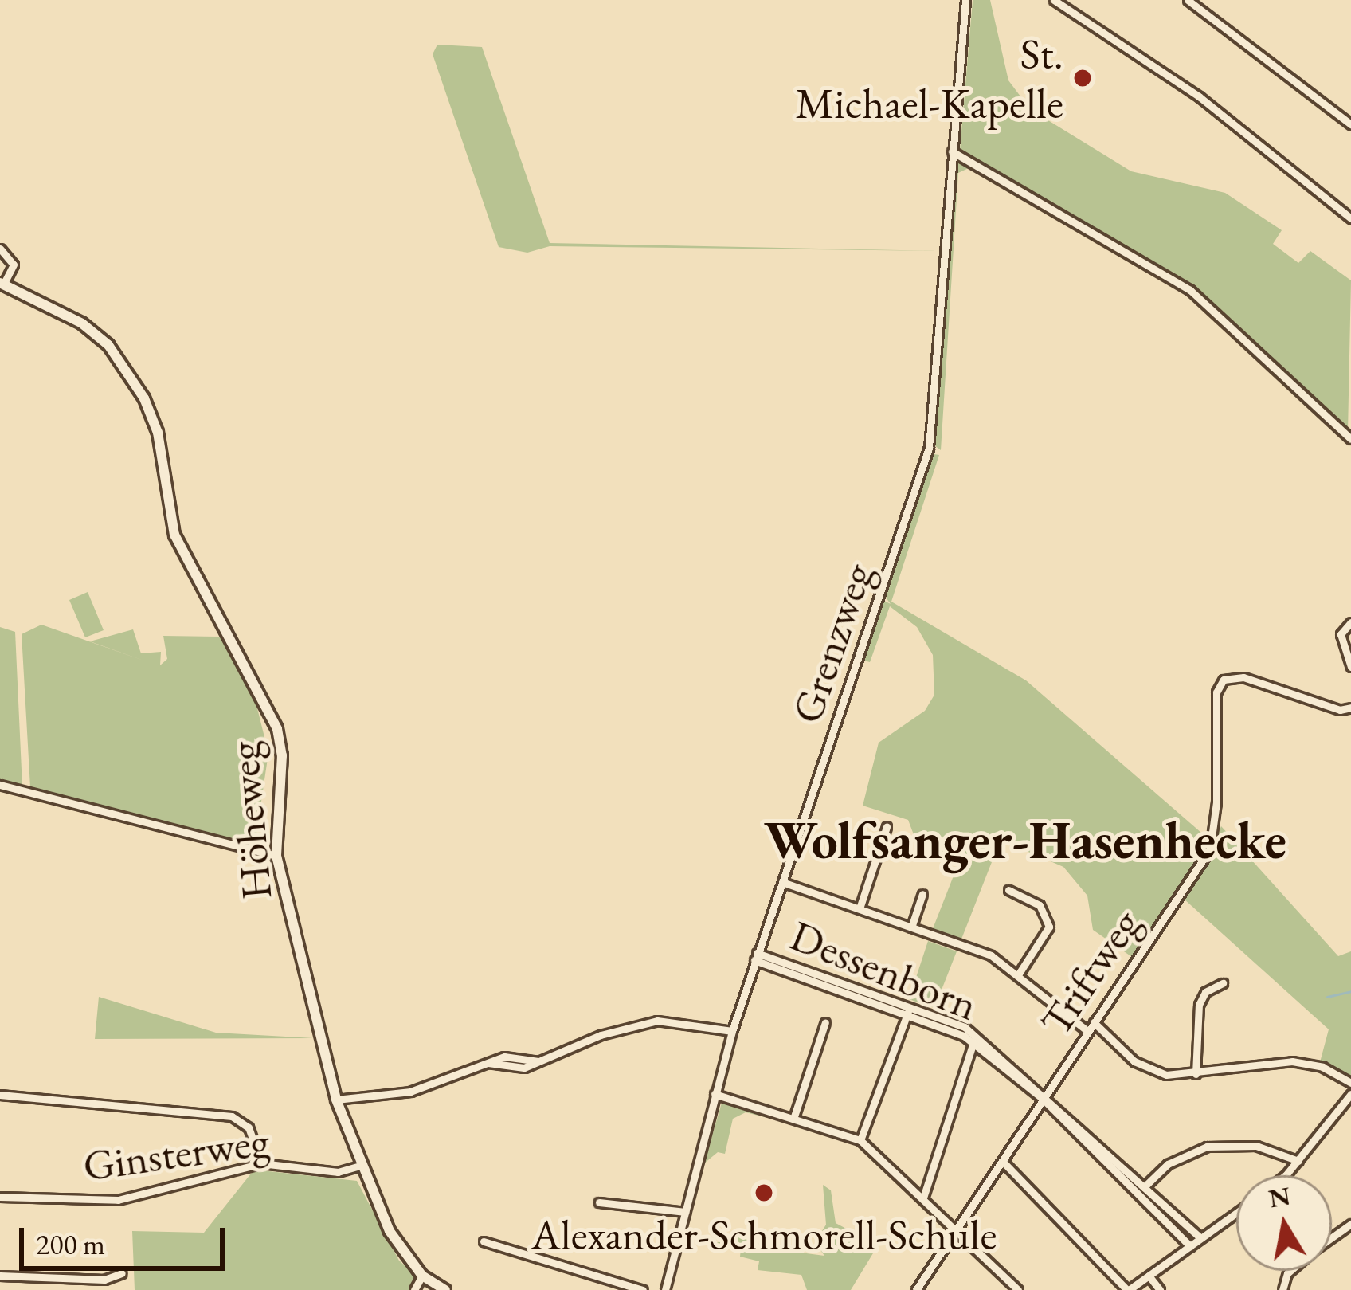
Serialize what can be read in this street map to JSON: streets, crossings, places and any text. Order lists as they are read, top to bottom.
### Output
{
  "streets": {
    "street": [
      "Grenzweg",
      "Höheweg",
      "Dessenborn",
      "Triftweg",
      "Ginsterweg"
    ]
  },
  "crossings": [
    ["Grenzweg", "Dessenborn"],
    ["Höheweg", "Ginsterweg"],
    ["Dessenborn", "Triftweg"]
  ],
  "districts": ["Wolfsanger-Hasenhecke"],
  "places": ["St. Michael-Kapelle", "Alexander-Schmorell-Schule"],
  "scale_bar": "200 m",
  "north": "top"
}
